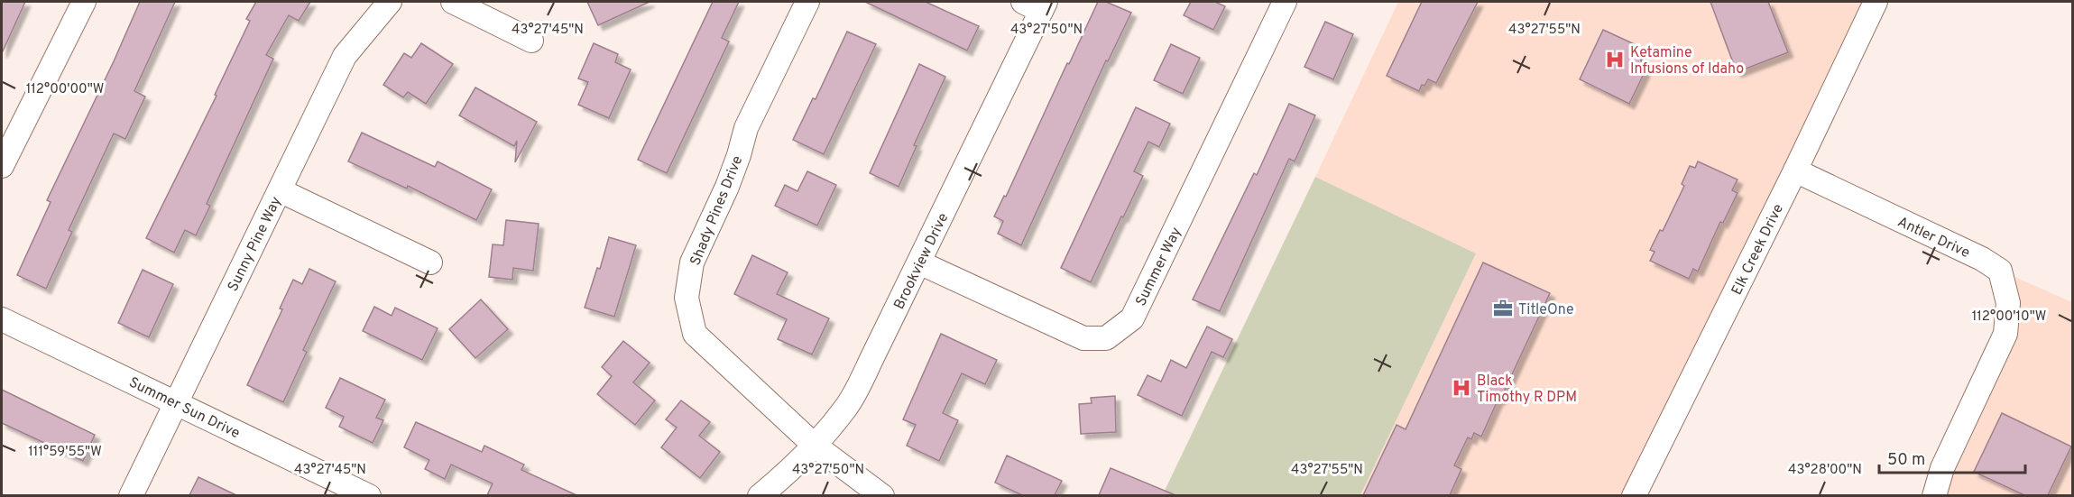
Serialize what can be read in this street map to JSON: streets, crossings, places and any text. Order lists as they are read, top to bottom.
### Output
{
  "streets": {
    "street": [
      "Shady Pines Drive",
      "Antler Drive",
      "Sunny Pine Way",
      "Elk Creek Drive",
      "Brookview Drive",
      "Summer Way",
      "Summer Sun Drive"
    ]
  },
  "crossings": [
    ["Shady Pines Drive", "Brookview Drive"],
    ["Antler Drive", "Elk Creek Drive"],
    ["Sunny Pine Way", "Summer Sun Drive"],
    ["Brookview Drive", "Summer Way"]
  ],
  "places": {
    "hospital": ["Ketamine Infusions of Idaho", "Black Timothy R DPM"],
    "office": ["TitleOne"]
  },
  "scale_bar": "50 m",
  "coordinates": [
    "43°27'45\"N",
    "43°27'50\"N",
    "43°27'55\"N",
    "112°00'00\"W",
    "112°00'10\"W",
    "111°59'55\"W",
    "43°28'00\"N"
  ]
}
